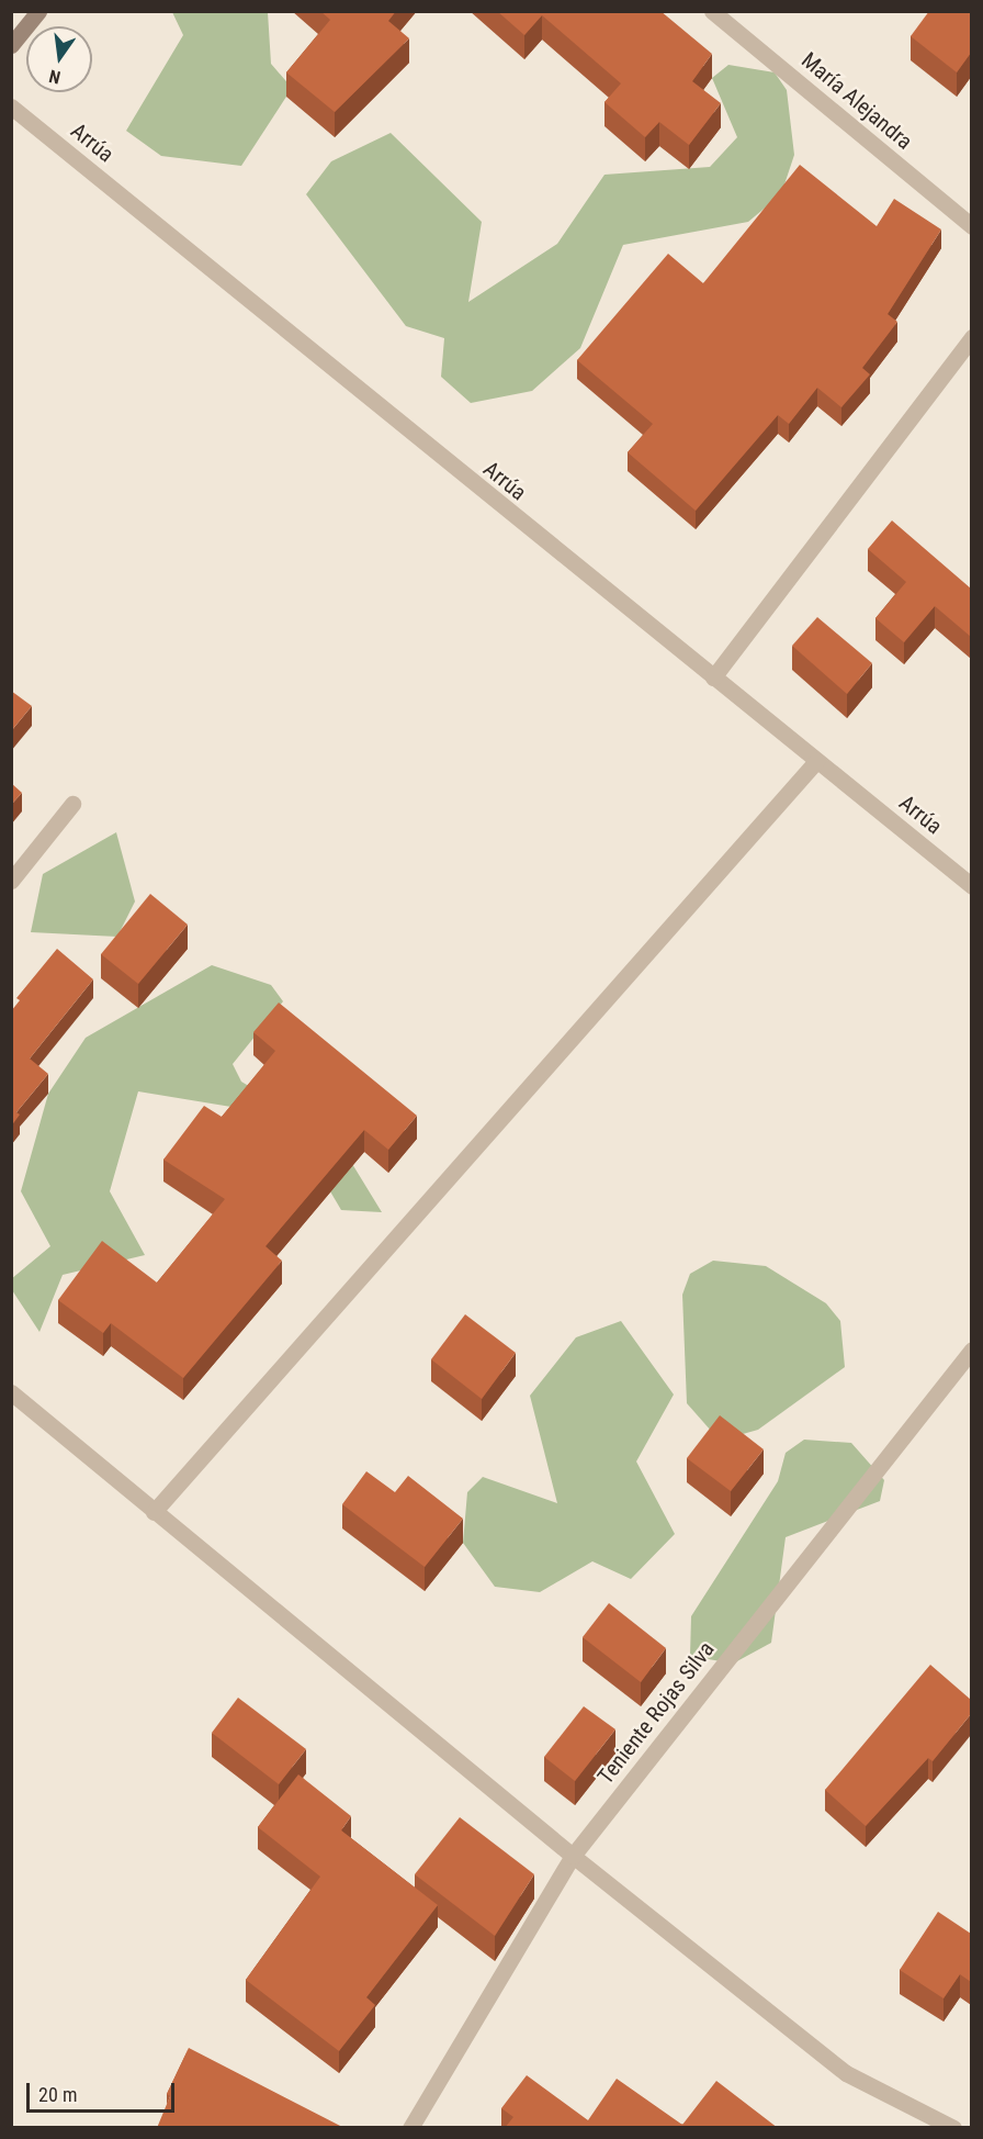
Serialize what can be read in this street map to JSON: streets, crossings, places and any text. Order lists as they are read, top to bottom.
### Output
{
  "streets": {
    "street": ["María Alejandra", "Arrúa", "Teniente Rojas Silva"]
  },
  "scale_bar": "20 m",
  "north": "bottom"
}
